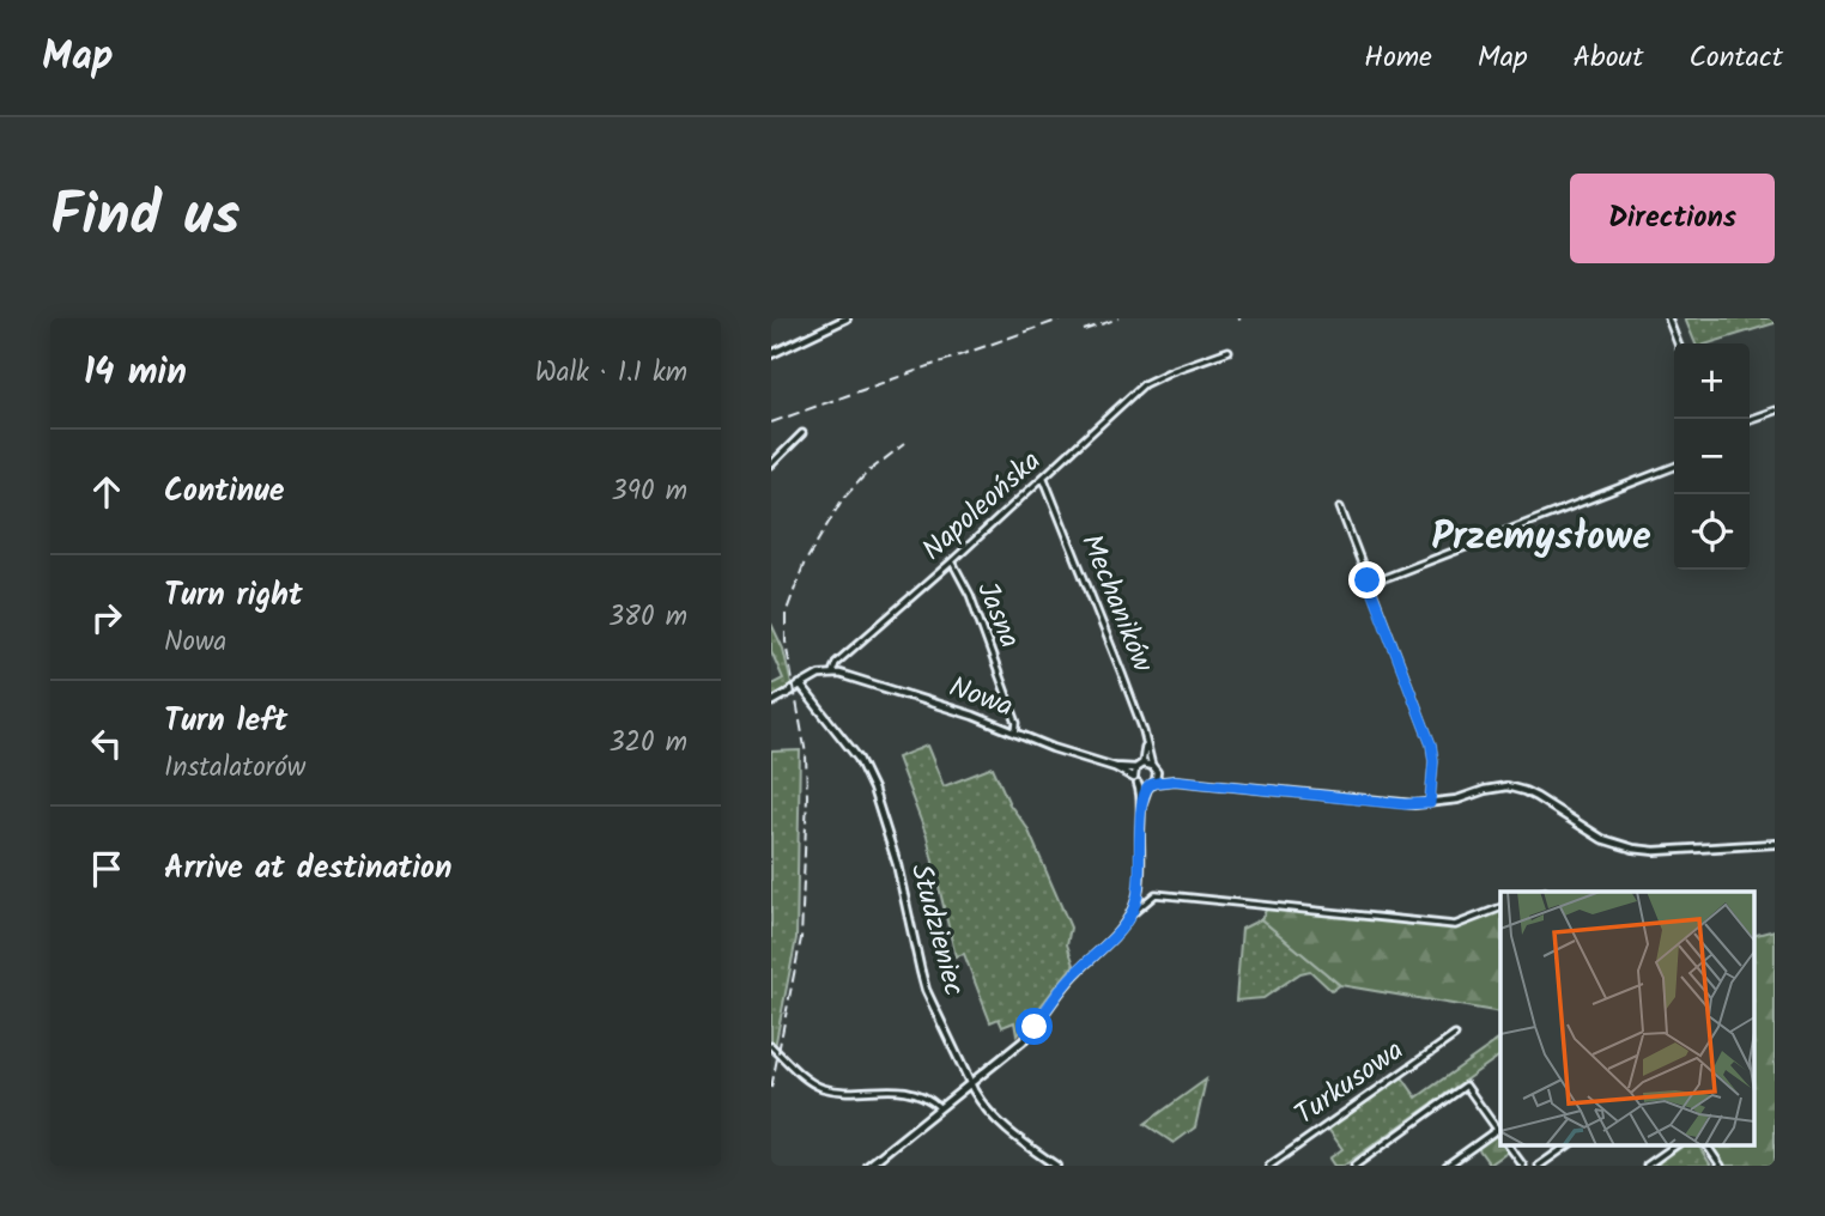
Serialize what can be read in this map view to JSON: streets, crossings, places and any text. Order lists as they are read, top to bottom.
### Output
{
  "streets": {
    "street": [
      "Napoleońska",
      "Mechaników",
      "Jasna",
      "Nowa",
      "Studzieniec",
      "Turkusowa"
    ]
  },
  "crossings": [
    ["Napoleońska", "Mechaników"],
    ["Napoleońska", "Jasna"],
    ["Napoleońska", "Nowa"],
    ["Napoleońska", "Studzieniec"],
    ["Mechaników", "Nowa"],
    ["Jasna", "Nowa"]
  ],
  "districts": ["Przemysłowe"],
  "page": {
    "header": "Map",
    "nav": [
      "Home",
      "Map",
      "About",
      "Contact"
    ],
    "title": "Find us",
    "buttons": "Directions",
    "heading": ["14 min", "Walk · 1.1 km"],
    "map_buttons": ["+", "−"],
    "list": [
      ["Continue", "390 m"],
      ["Turn right", "Nowa", "380 m"],
      ["Turn left", "Instalatorów", "320 m"],
      "Arrive at destination"
    ]
  }
}
